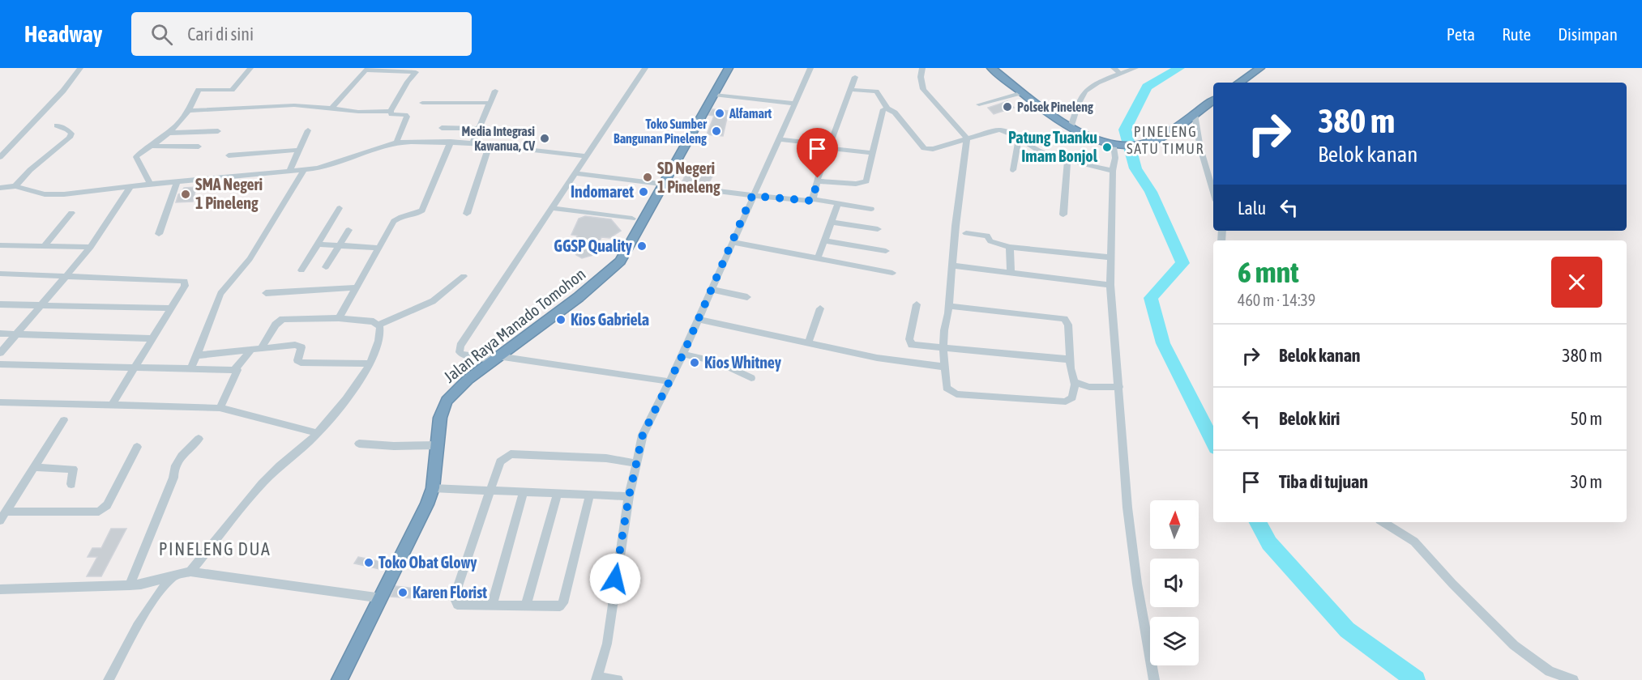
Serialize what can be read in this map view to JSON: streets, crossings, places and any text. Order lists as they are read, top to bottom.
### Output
{
  "streets": {
    "highway": ["Jalan Raya Manado Tomohon"]
  },
  "districts": ["PINELENG SATU TIMUR", "PINELENG DUA"],
  "places": [
    "Polsek Pineleng",
    "Alfamart",
    "Toko Sumber Bangunan Pineleng",
    "Media Integrasi Kawanua, CV",
    "Patung Tuanku Imam Bonjol",
    "SD Negeri 1 Pineleng",
    "Indomaret",
    "SMA Negeri 1 Pineleng",
    "GGSP Quality",
    "Kios Gabriela",
    "Kios Whitney",
    "Toko Obat Glowy",
    "Karen Florist"
  ],
  "north": "top",
  "page": {
    "header": "Headway",
    "search": "Cari di sini",
    "nav": ["Peta", "Rute", "Disimpan"],
    "turn": ["380 m", "Belok kanan"],
    "then": "Lalu",
    "heading": ["6 mnt", "460 m · 14:39"],
    "list": [
      {
        "name": "Belok kanan",
        "value": "380 m"
      },
      {
        "name": "Belok kiri",
        "value": "50 m"
      },
      {
        "name": "Tiba di tujuan",
        "value": "30 m"
      }
    ]
  }
}
